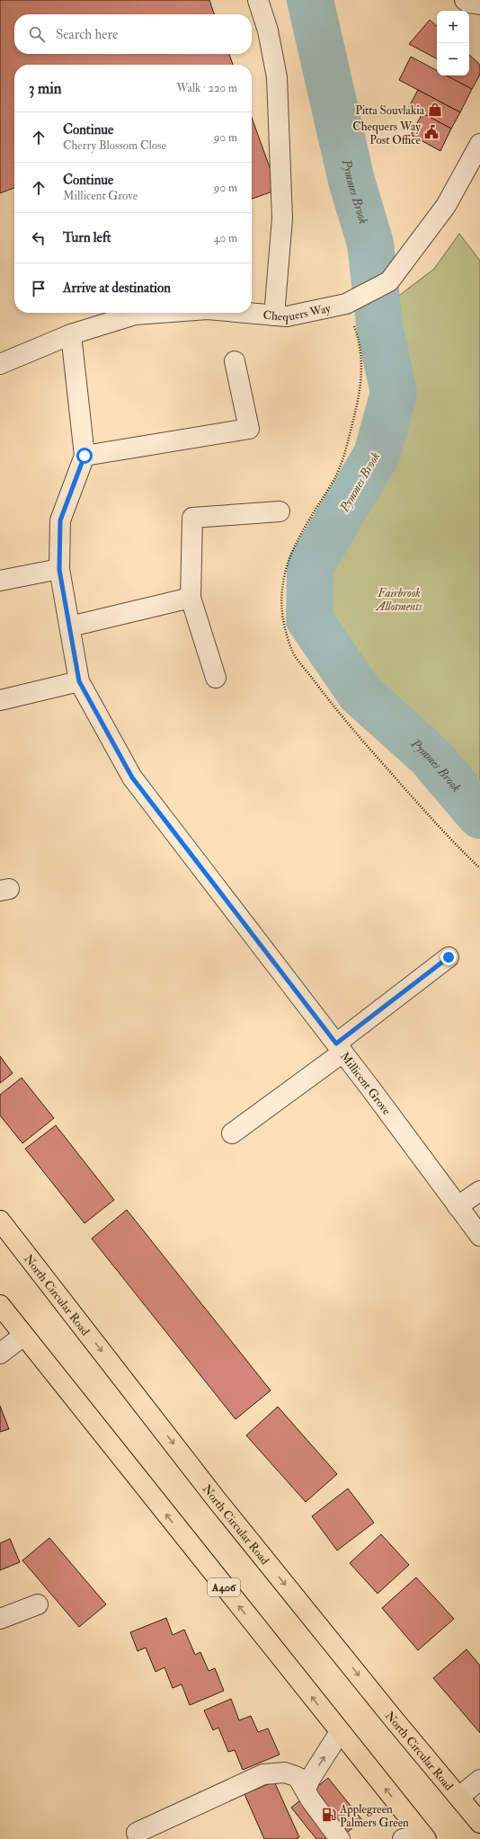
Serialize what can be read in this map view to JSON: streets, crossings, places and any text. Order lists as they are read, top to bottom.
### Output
{
  "streets": {
    "highway": ["North Circular Road", "A406"],
    "street": ["Chequers Way", "Millicent Grove"]
  },
  "water": ["Pymmes Brook"],
  "parks": ["Fairbrook Allotments"],
  "places": {
    "shop": ["Pitta Souvlakia"],
    "public building": ["Chequers Way Post Office"],
    "fuel station": ["Applegreen Palmers Green"]
  },
  "page": {
    "map_buttons": ["+", "−"],
    "search": "Search here",
    "heading": ["3 min", "Walk · 220 m"],
    "list": [
      ["Continue", "Cherry Blossom Close", "90 m"],
      ["Continue", "Millicent Grove", "90 m"],
      ["Turn left", "40 m"],
      "Arrive at destination"
    ]
  }
}
